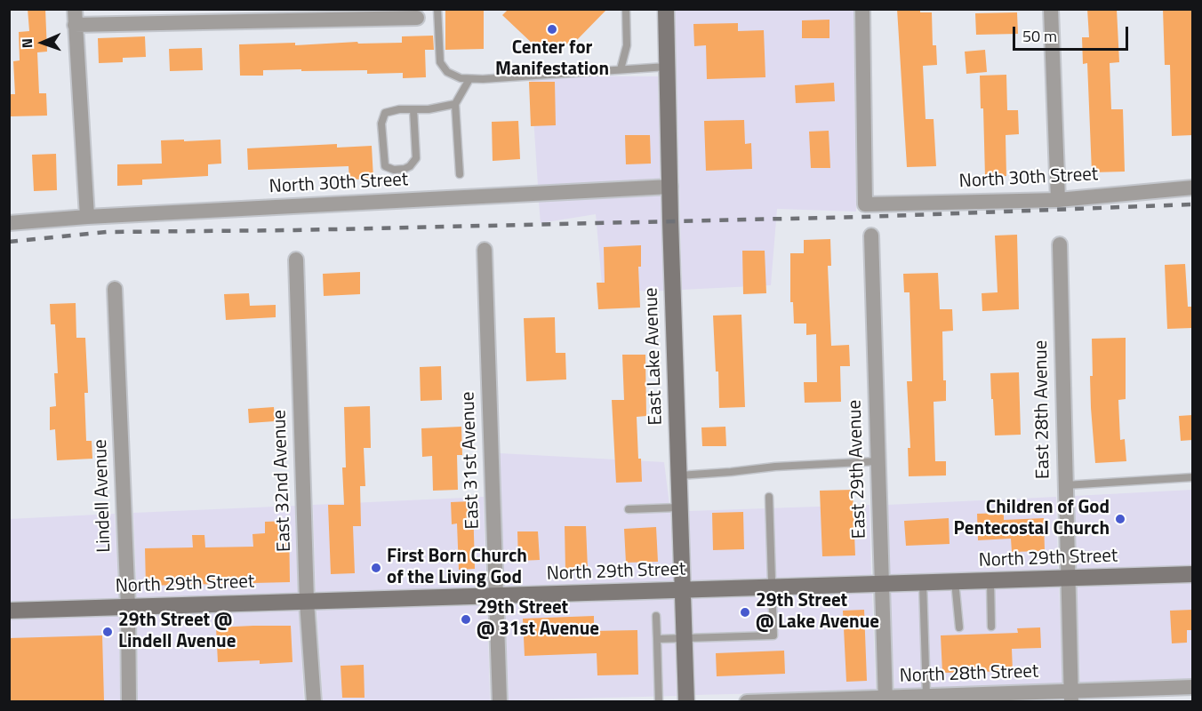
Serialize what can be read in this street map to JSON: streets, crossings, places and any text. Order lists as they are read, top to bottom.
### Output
{
  "streets": {
    "street": [
      "North 30th Street",
      "East Lake Avenue",
      "East 28th Avenue",
      "East 31st Avenue",
      "East 29th Avenue",
      "East 32nd Avenue",
      "Lindell Avenue",
      "North 29th Street",
      "North 28th Street"
    ]
  },
  "crossings": [
    ["North 30th Street", "East Lake Avenue"],
    ["East Lake Avenue", "North 29th Street"],
    ["East 28th Avenue", "North 29th Street"],
    ["East 28th Avenue", "North 28th Street"],
    ["East 31st Avenue", "North 29th Street"],
    ["East 29th Avenue", "North 29th Street"],
    ["East 29th Avenue", "North 28th Street"],
    ["East 32nd Avenue", "North 29th Street"],
    ["Lindell Avenue", "North 29th Street"]
  ],
  "places": [
    "Center for Manifestation",
    "Children of God Pentecostal Church",
    "First Born Church of the Living God",
    "29th Street @ Lake Avenue",
    "29th Street @ 31st Avenue",
    "29th Street @ Lindell Avenue"
  ],
  "scale_bar": "50 m",
  "north": "left"
}
